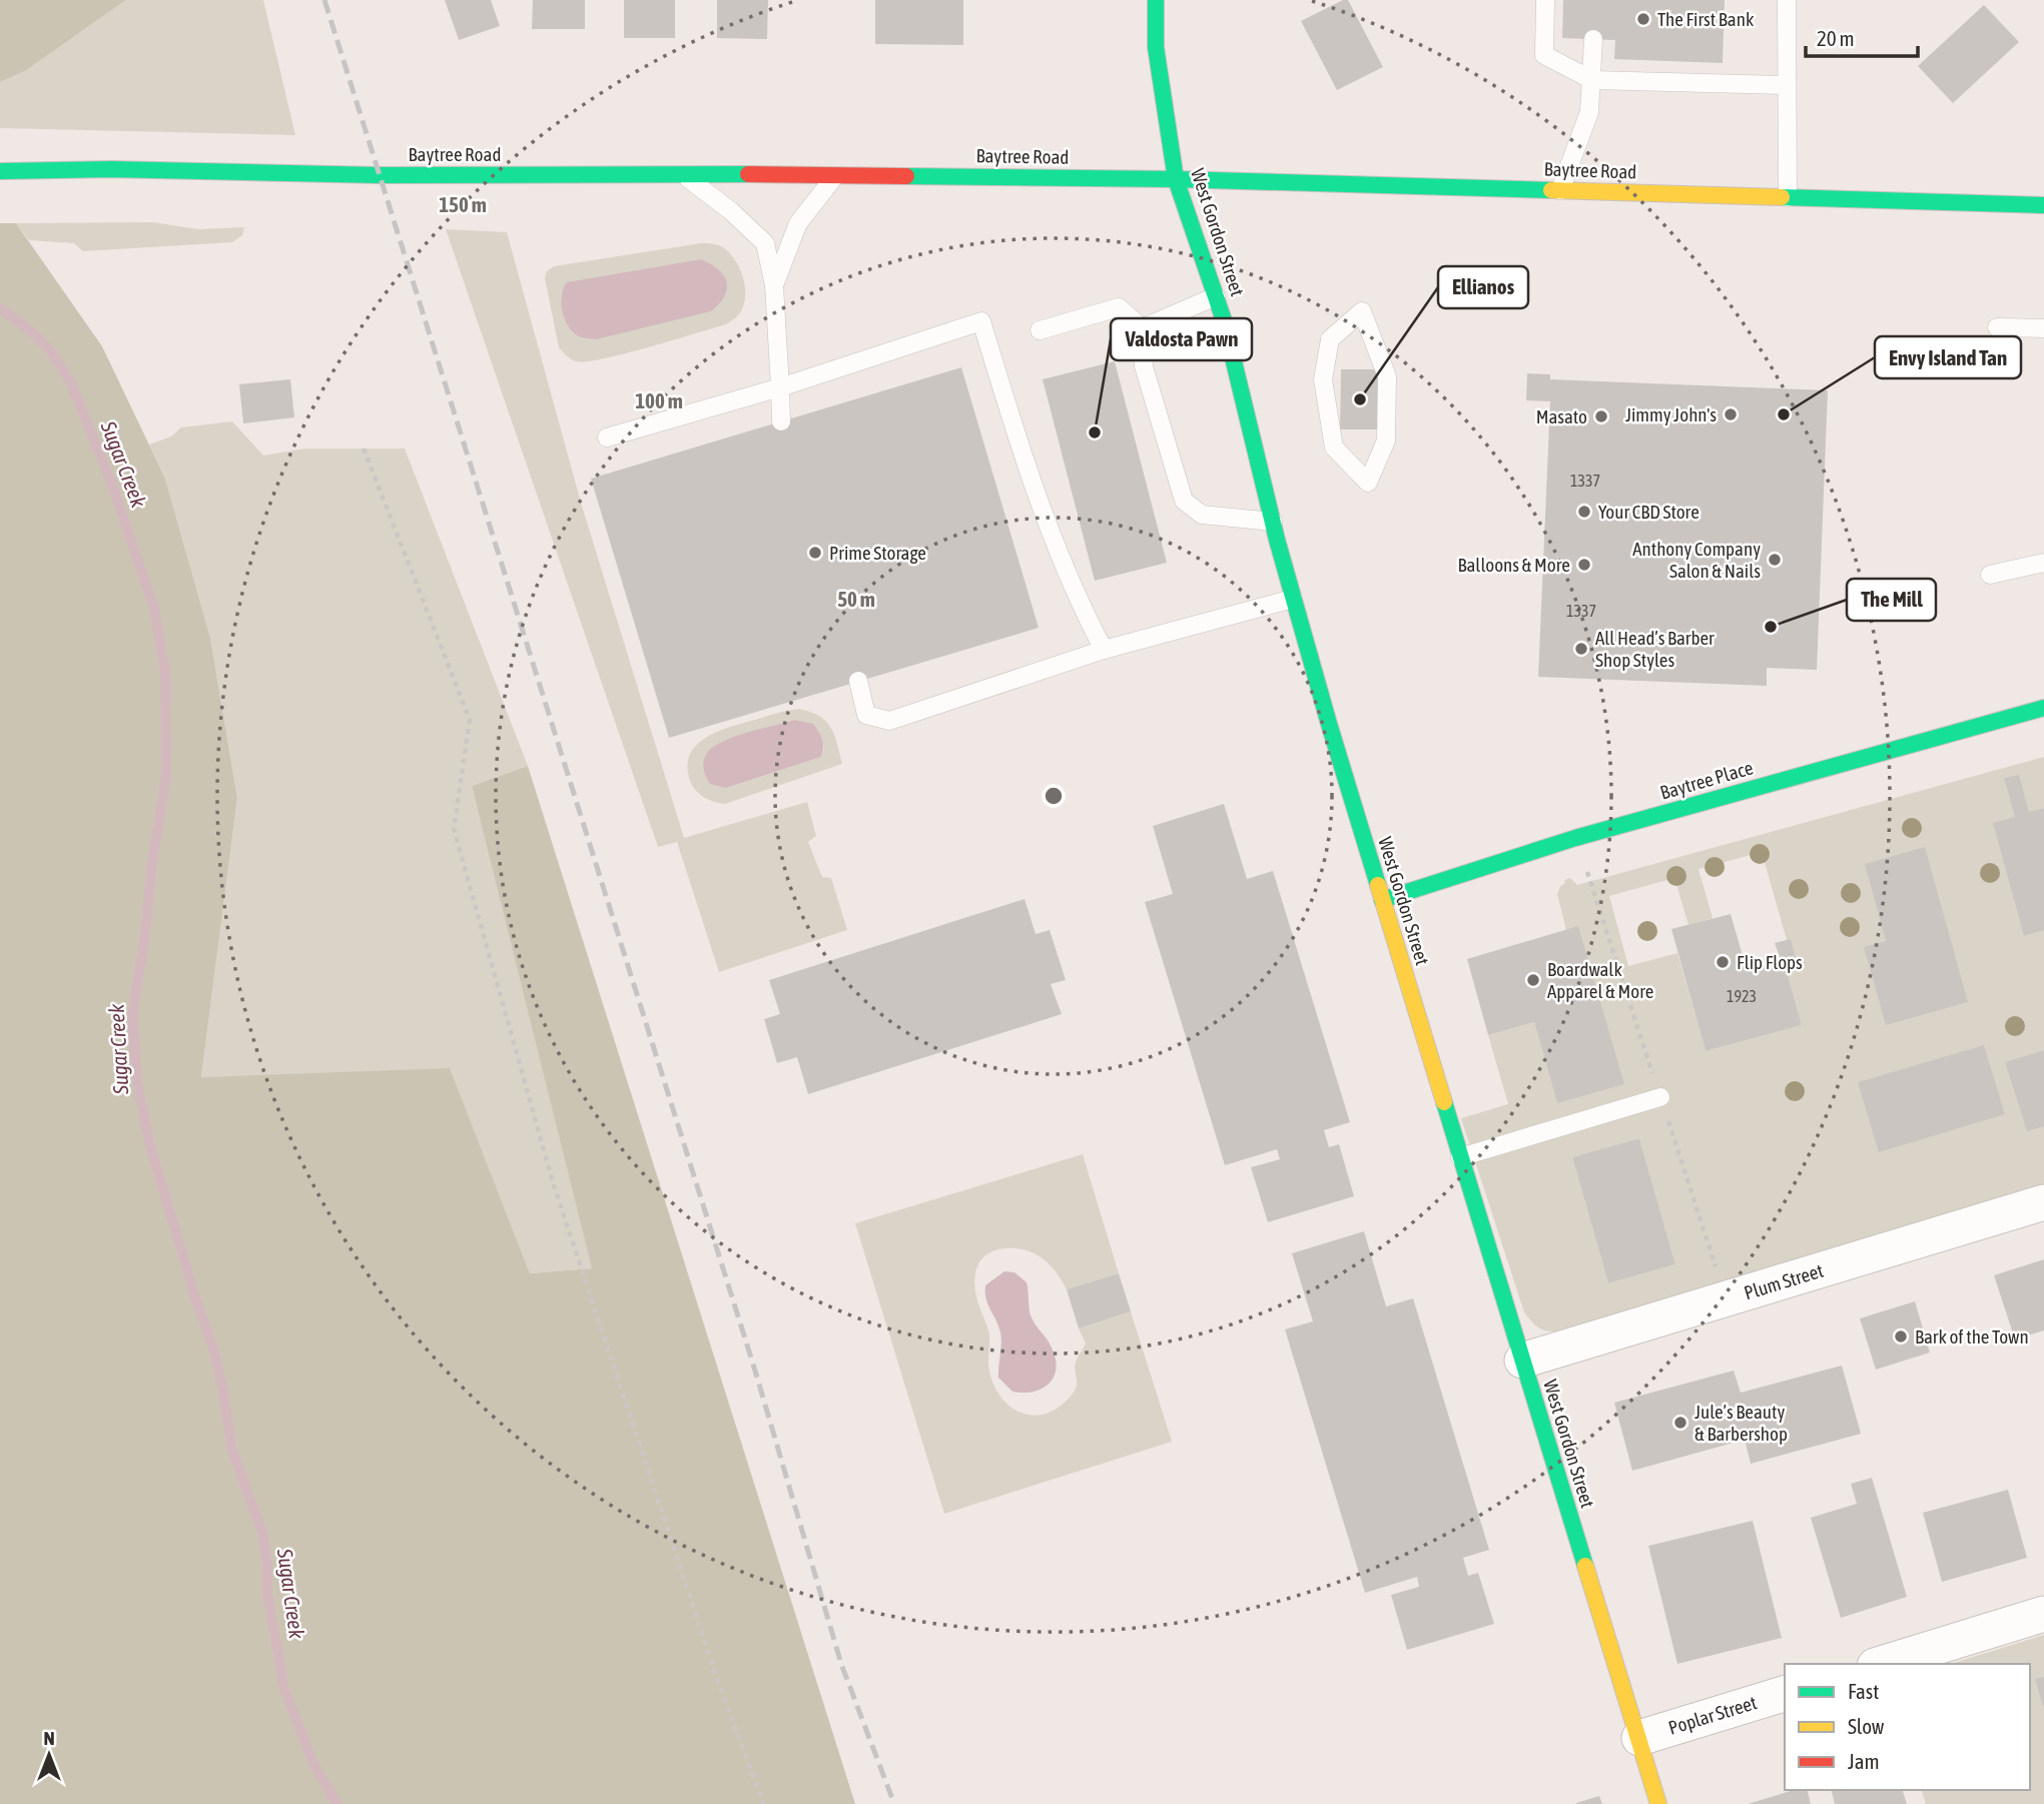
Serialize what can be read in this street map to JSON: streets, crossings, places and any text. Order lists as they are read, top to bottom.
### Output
{
  "streets": {
    "street": [
      "Baytree Road",
      "West Gordon Street",
      "Baytree Place",
      "Plum Street",
      "Poplar Street"
    ]
  },
  "crossings": [
    ["Baytree Road", "West Gordon Street"],
    ["West Gordon Street", "Baytree Place"],
    ["West Gordon Street", "Plum Street"],
    ["West Gordon Street", "Poplar Street"]
  ],
  "water": ["Sugar Creek"],
  "places": [
    "The First Bank",
    "Ellianos",
    "Jimmy John's",
    "Envy Island Tan",
    "Masato",
    "Valdosta Pawn",
    "Your CBD Store",
    "Prime Storage",
    "Anthony Company Salon & Nails",
    "Balloons & More",
    "The Mill",
    "All Head’s Barber Shop Styles",
    "Flip Flops",
    "Boardwalk Apparel & More",
    "Bark of the Town",
    "Jule’s Beauty & Barbershop"
  ],
  "house_numbers": ["1337", "1337", "1923"],
  "legend": ["Fast", "Slow", "Jam"],
  "scale_bar": "20 m",
  "north": "top",
  "rings": ["150 m", "100 m", "50 m"]
}
